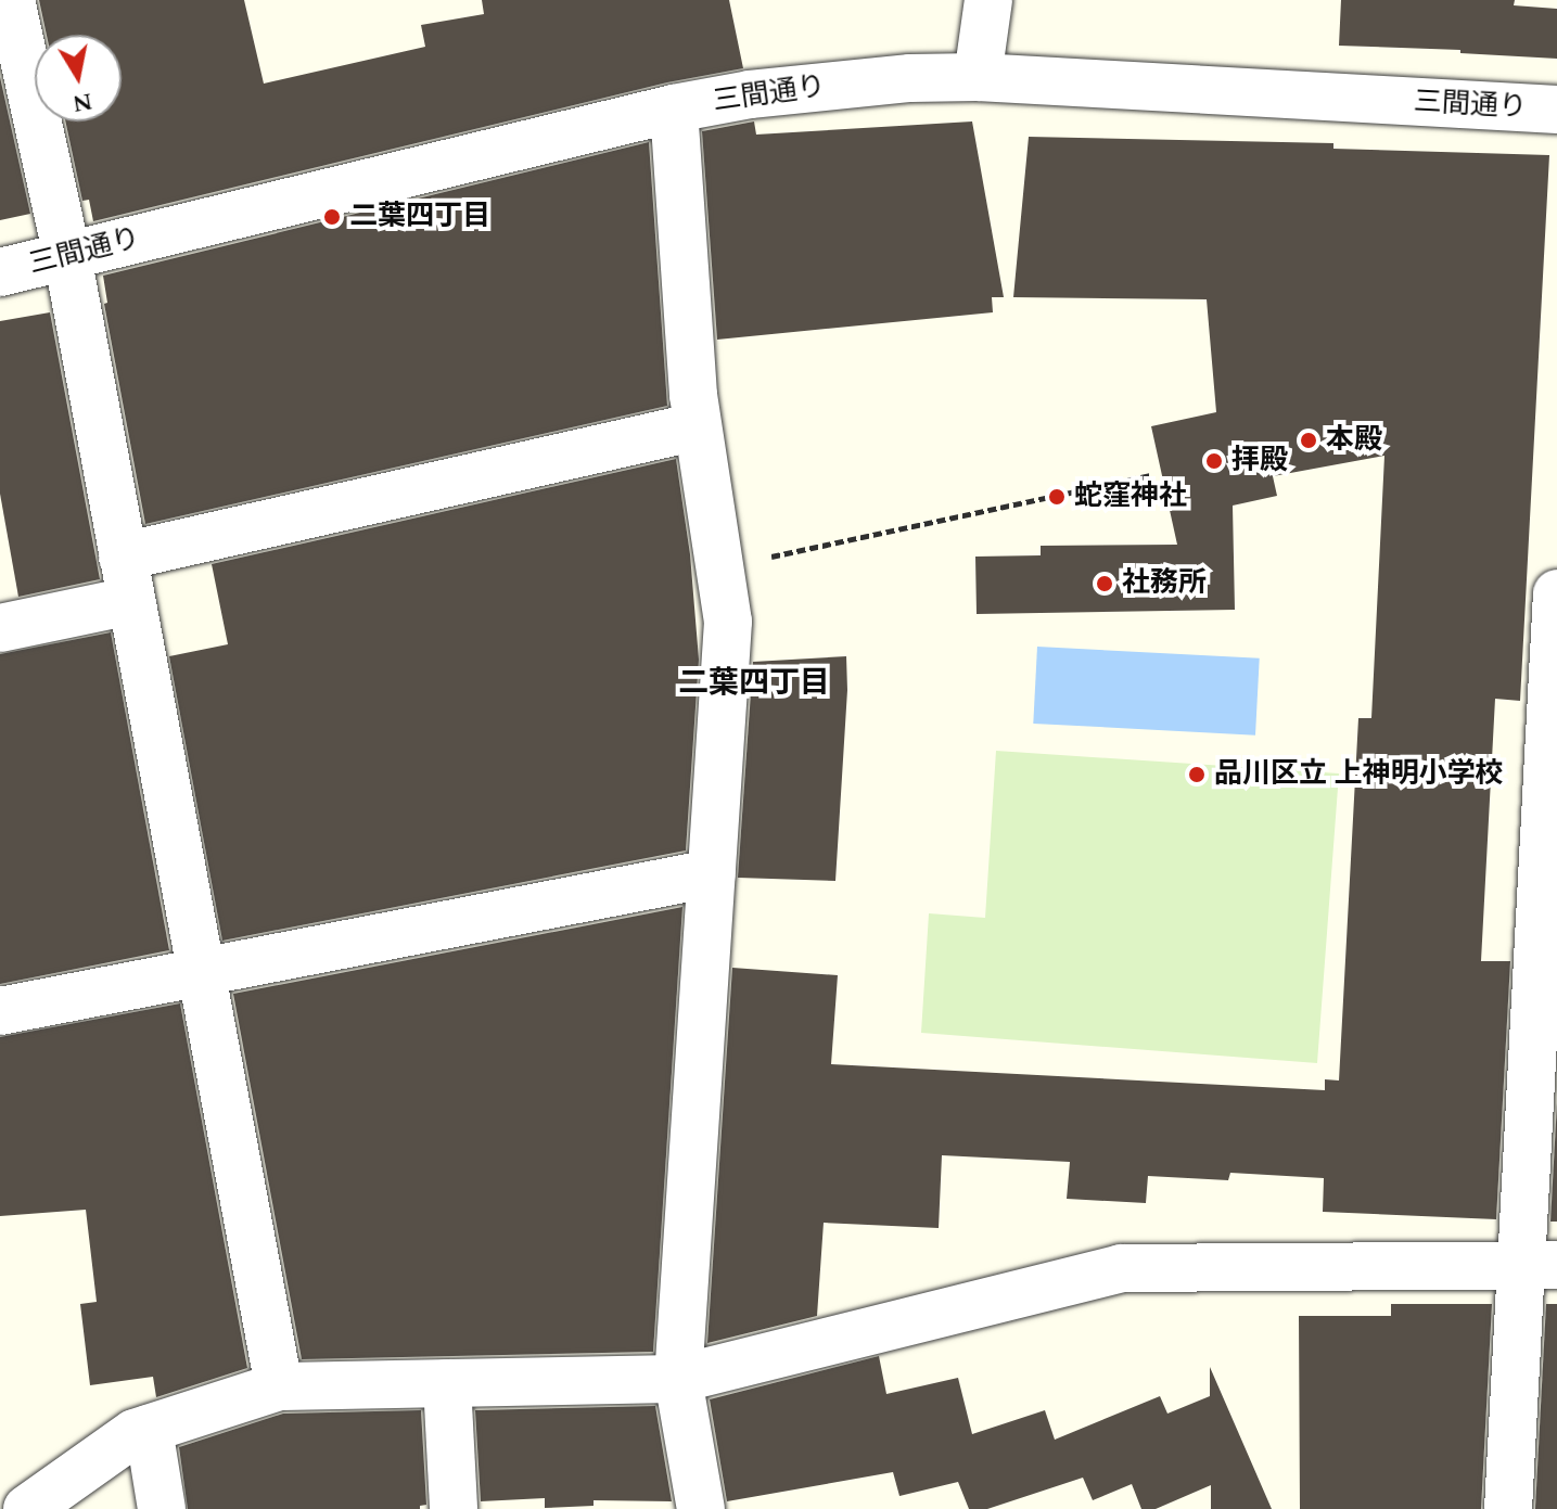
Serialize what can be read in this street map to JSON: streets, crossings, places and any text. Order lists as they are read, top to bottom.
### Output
{
  "streets": {
    "street": ["三間通り"]
  },
  "districts": ["二葉四丁目"],
  "places": [
    "二葉四丁目",
    "本殿",
    "拝殿",
    "蛇窪神社",
    "社務所",
    "品川区立 上神明小学校"
  ],
  "north": "bottom"
}
